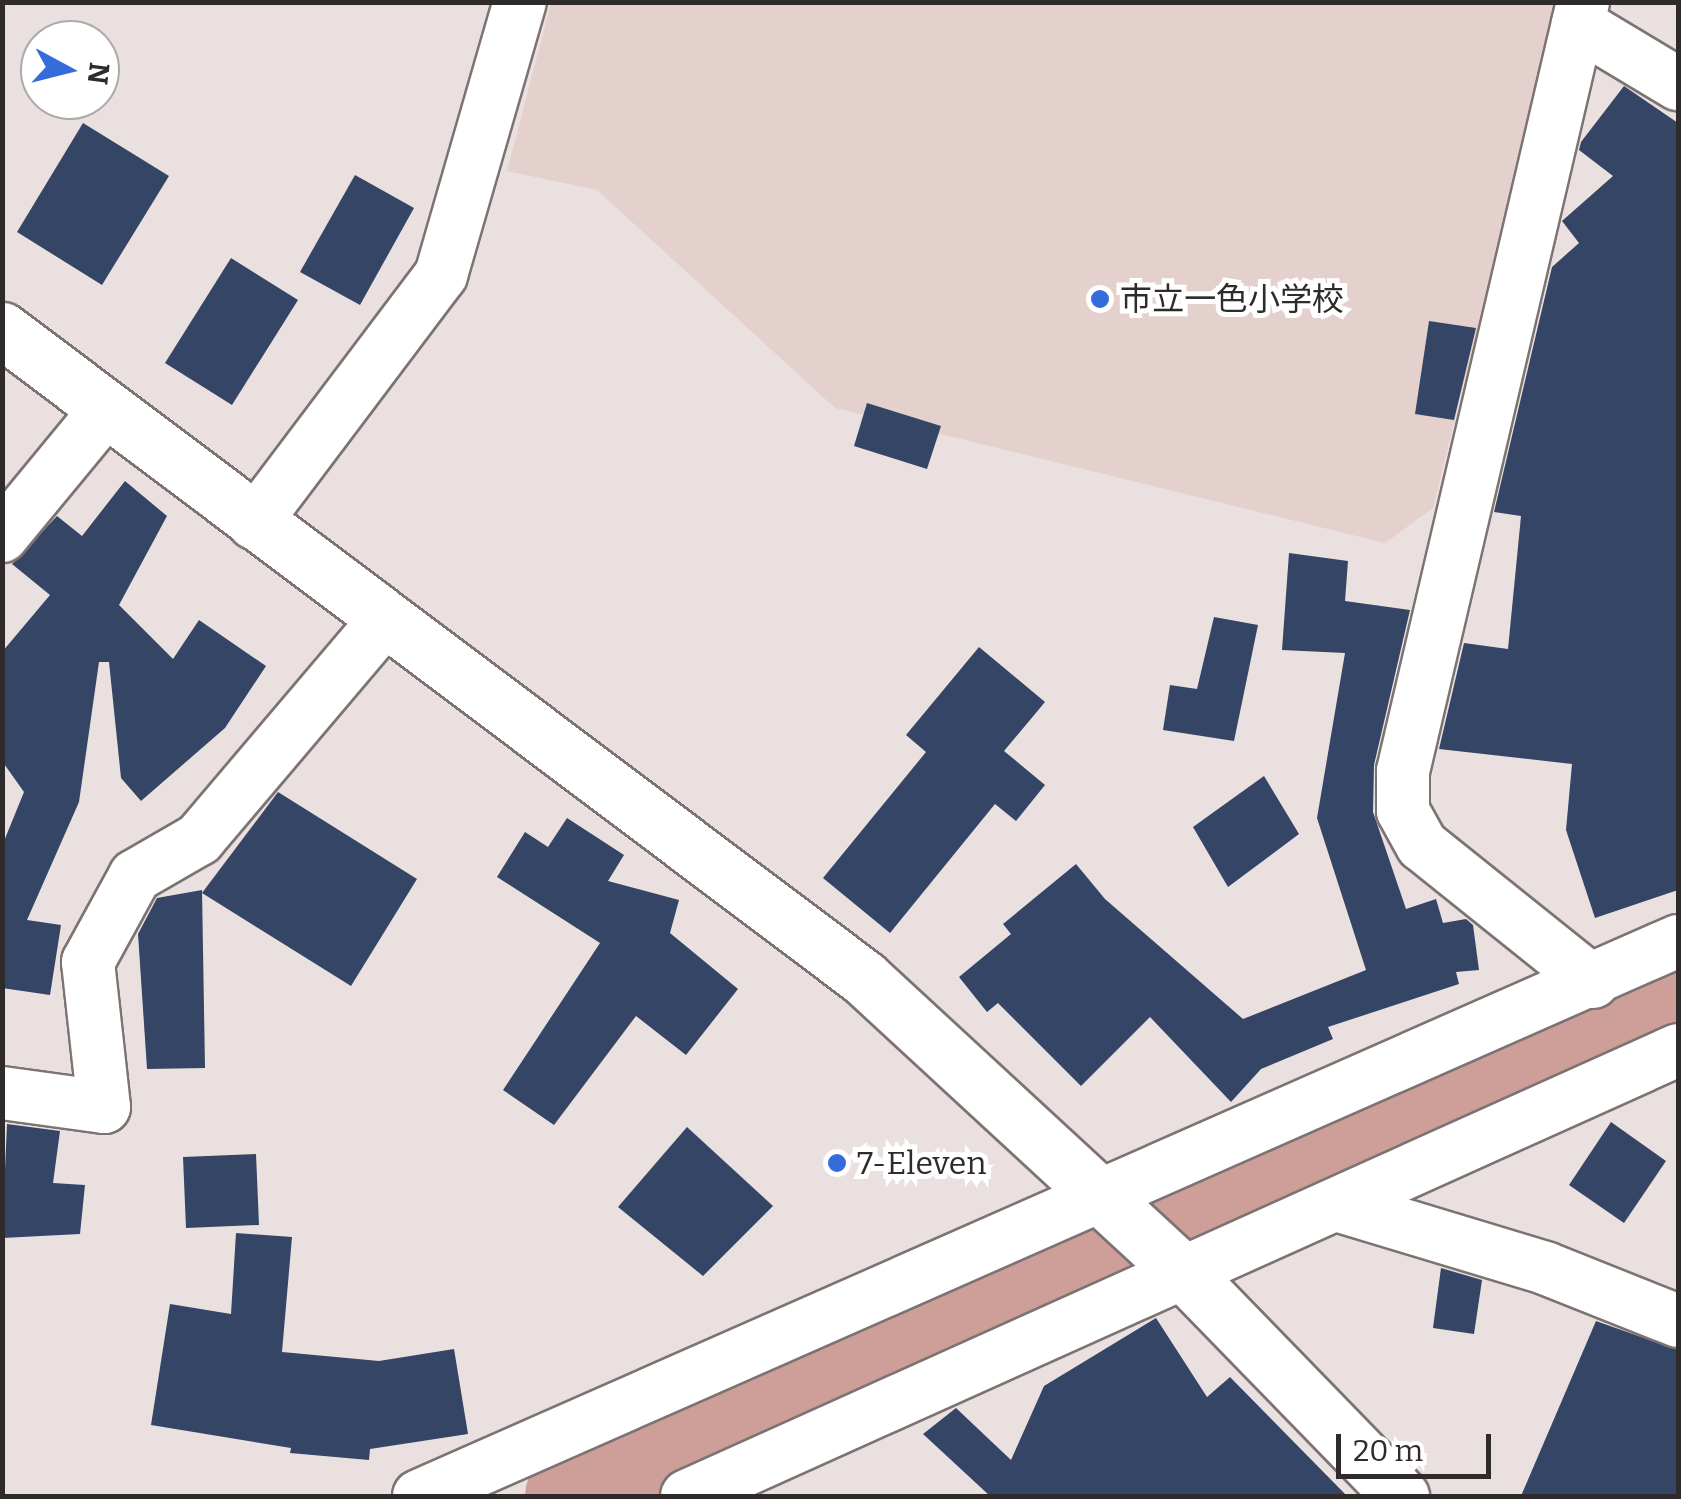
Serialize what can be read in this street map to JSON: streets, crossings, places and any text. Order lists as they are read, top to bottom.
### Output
{
  "places": ["市立一色小学校", "7-Eleven"],
  "scale_bar": "20 m",
  "north": "right"
}
